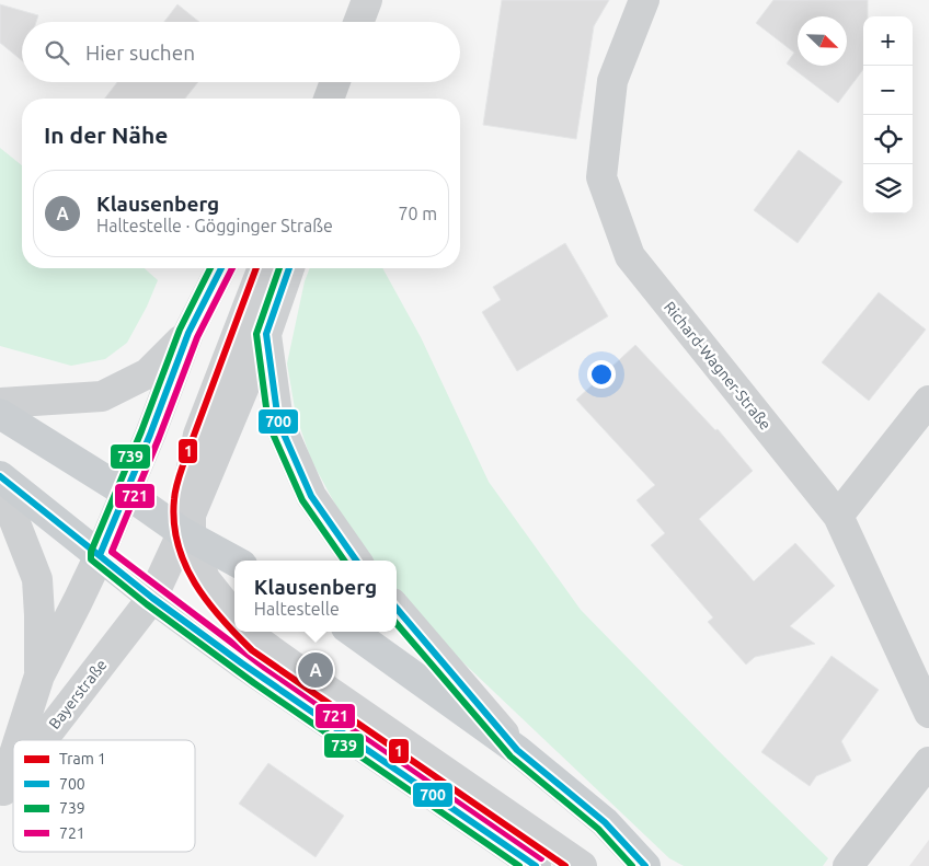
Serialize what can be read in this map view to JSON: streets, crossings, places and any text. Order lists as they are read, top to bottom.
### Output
{
  "streets": {
    "street": ["Richard-Wagner-Straße", "Bayerstraße"]
  },
  "lines": [
    "tram line 1",
    "transit line 700",
    "transit line 739",
    "transit line 721"
  ],
  "legend": [
    "Tram 1",
    "700",
    "739",
    "721"
  ],
  "north": "bottom right",
  "page": {
    "map_buttons": ["+", "−"],
    "search": "Hier suchen",
    "heading": "In der Nähe",
    "list": [
      {
        "mark": "A",
        "name": "Klausenberg",
        "note": "Haltestelle · Gögginger Straße",
        "value": "70 m"
      }
    ],
    "popup": ["Klausenberg", "Haltestelle"],
    "pins": "A"
  }
}
